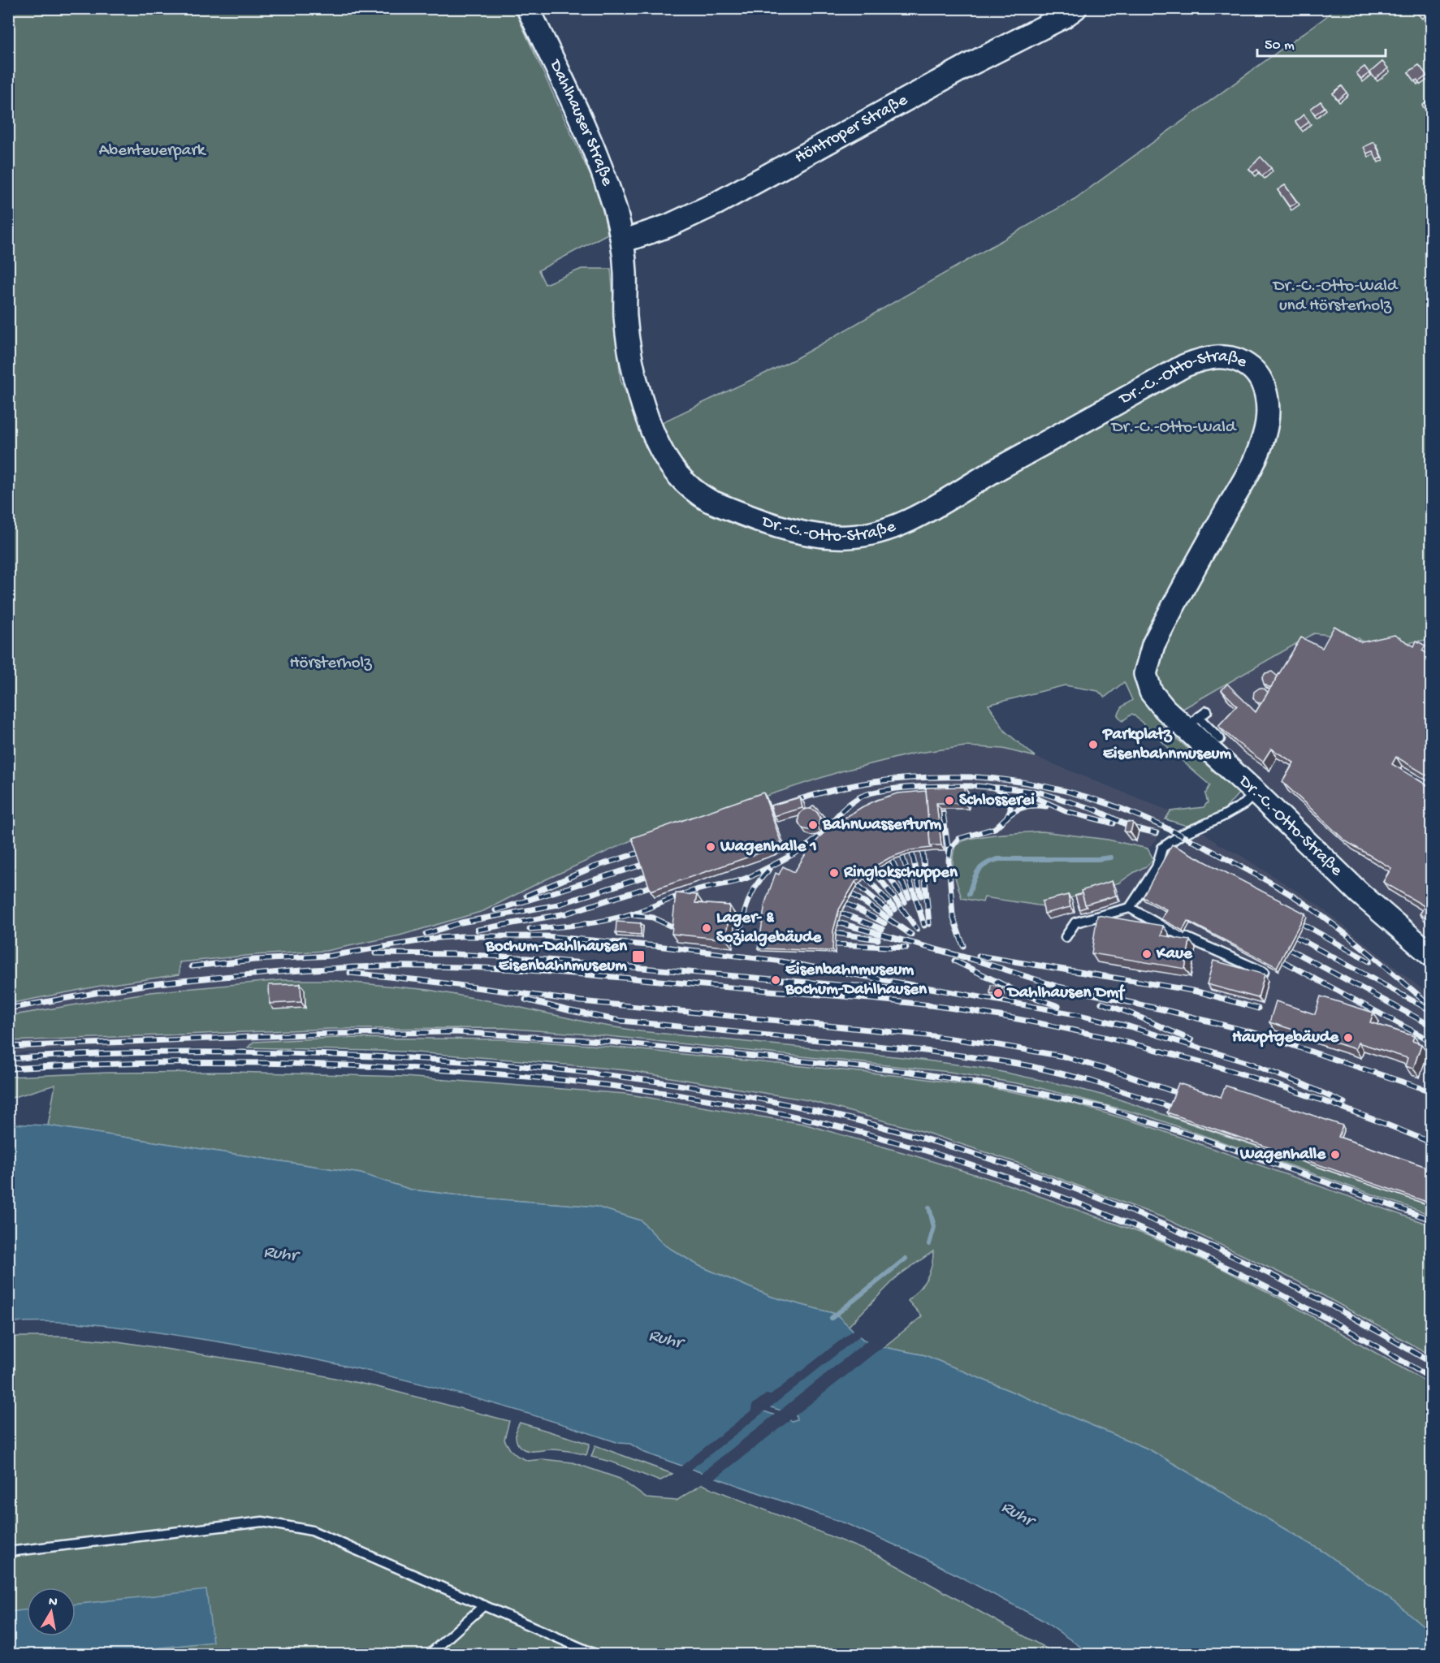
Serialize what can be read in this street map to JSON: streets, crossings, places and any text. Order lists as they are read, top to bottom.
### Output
{
  "streets": {
    "street": ["Dahlhauser Straße", "Höntroper Straße", "Dr.-C.-Otto-Straße"]
  },
  "crossings": [
    ["Dahlhauser Straße", "Höntroper Straße"],
    ["Dahlhauser Straße", "Dr.-C.-Otto-Straße"]
  ],
  "water": ["Ruhr"],
  "parks": [
    "Abenteuerpark",
    "Dr.-C.-Otto-Wald und Hörsterholz",
    "Dr.-C.-Otto-Wald",
    "Hörsterholz"
  ],
  "places": {
    "other": [
      "Parkplatz Eisenbahnmuseum",
      "Schlosserei",
      "Bahnwasserturm",
      "Wagenhalle 1",
      "Ringlokschuppen",
      "Lager- & Sozialgebäude",
      "Kaue",
      "Eisenbahnmuseum Bochum-Dahlhausen",
      "Dahlhausen Dmf",
      "Hauptgebäude",
      "Wagenhalle"
    ],
    "transit": ["Bochum-Dahlhausen Eisenbahnmuseum"]
  },
  "scale_bar": "50 m",
  "north": "top"
}
